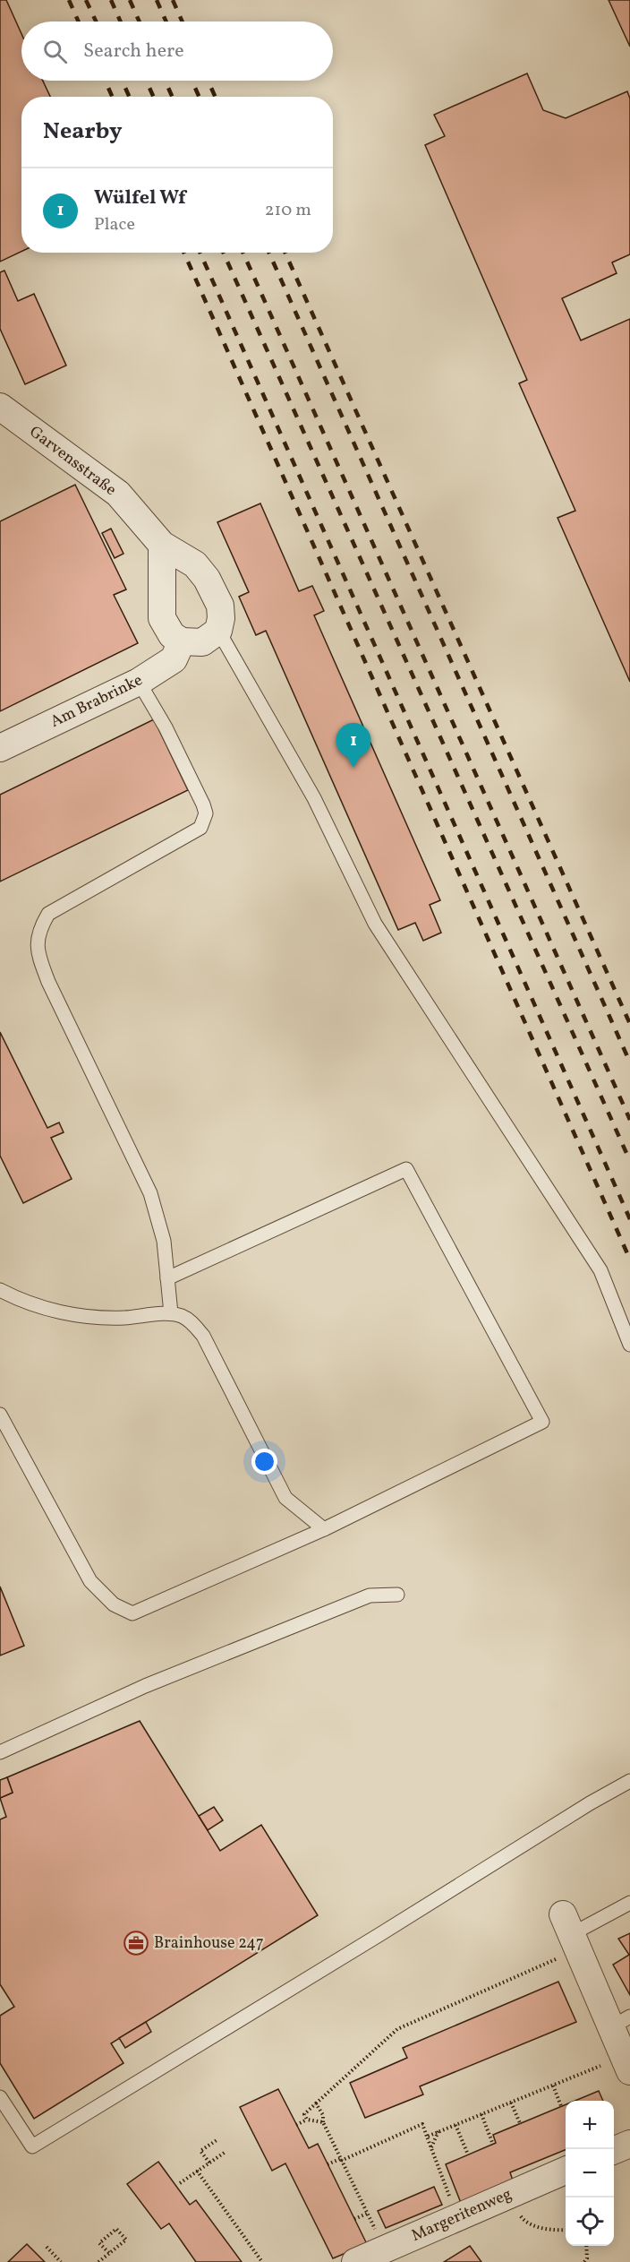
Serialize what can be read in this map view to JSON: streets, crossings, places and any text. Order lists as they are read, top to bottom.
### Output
{
  "streets": {
    "street": ["Garvensstraße", "Am Brabrinke", "Margeritenweg"]
  },
  "places": {
    "office": ["Brainhouse 247"]
  },
  "page": {
    "search": "Search here",
    "heading": "Nearby",
    "list": [
      {
        "mark": "1",
        "name": "Wülfel Wf",
        "note": "Place",
        "value": "210 m"
      }
    ],
    "pins": "1",
    "map_buttons": ["+", "−"]
  }
}
